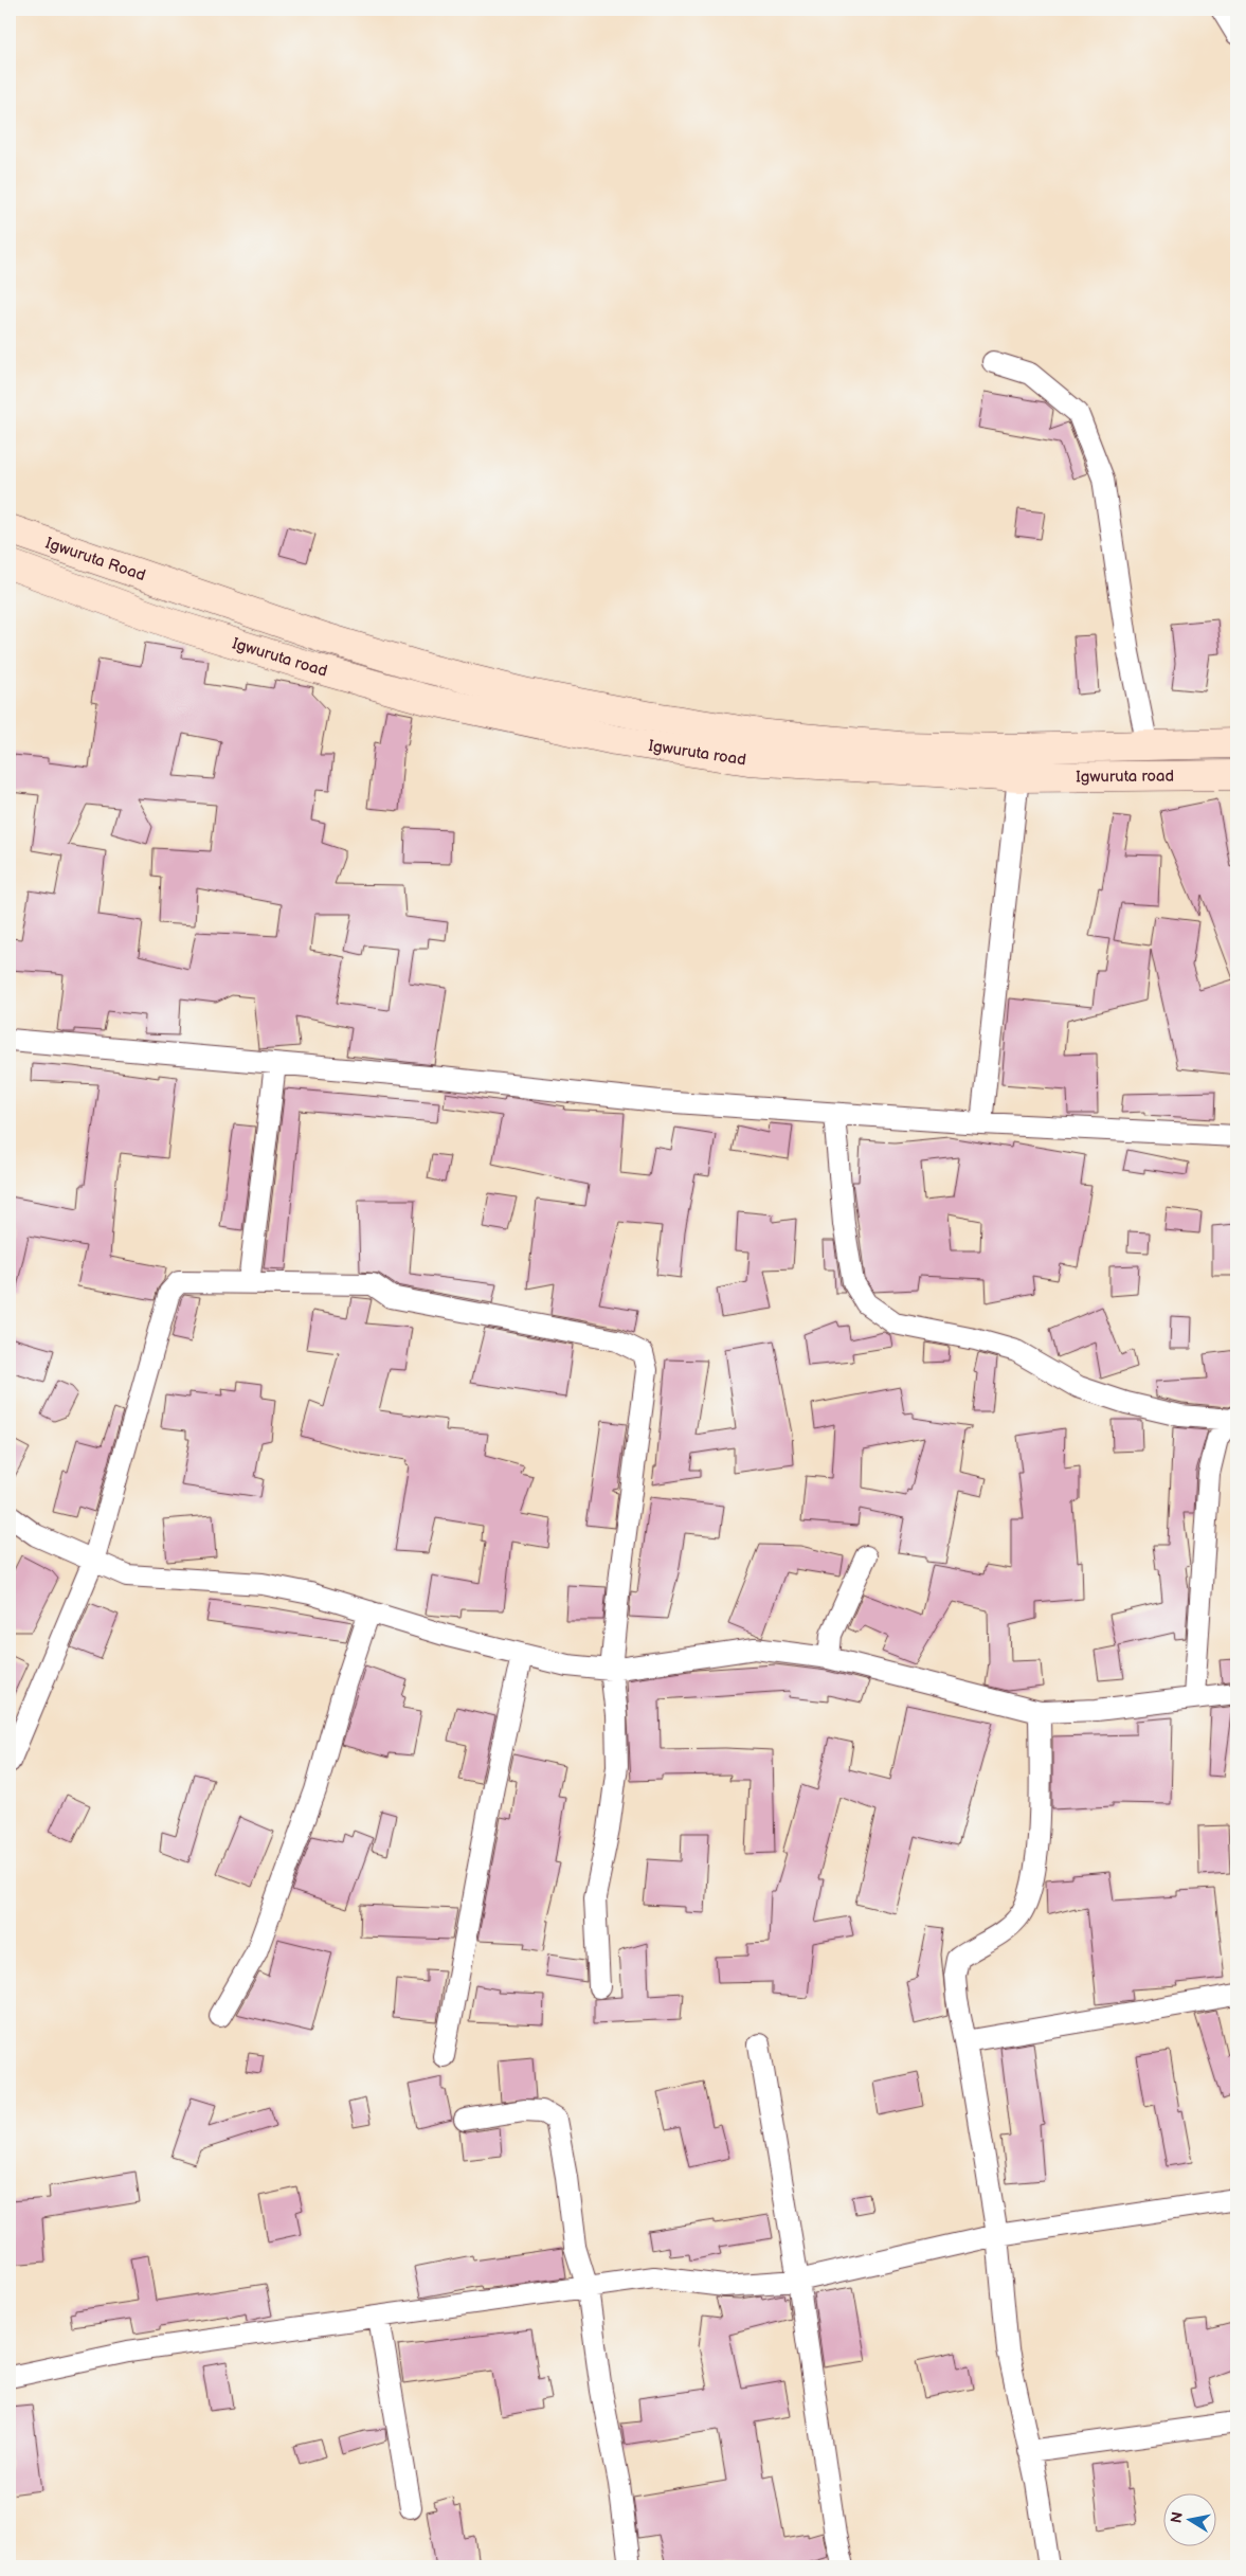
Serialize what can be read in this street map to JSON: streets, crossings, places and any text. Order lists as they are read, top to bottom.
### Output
{
  "streets": {
    "main road": ["Igwuruta Road", "Igwuruta road"]
  },
  "crossings": [
    ["Igwuruta Road", "Igwuruta road"]
  ],
  "north": "left"
}
